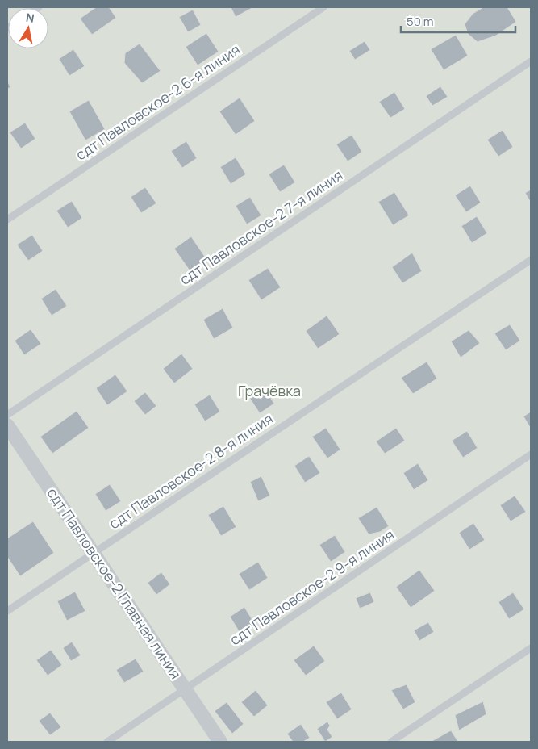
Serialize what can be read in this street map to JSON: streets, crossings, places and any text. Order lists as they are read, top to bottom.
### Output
{
  "streets": {
    "street": ["сдт Павловское-2 Главная линия"],
    "lane": [
      "сдт Павловское-2 6-я линия",
      "сдт Павловское-2 7-я линия",
      "сдт Павловское-2 8-я линия",
      "сдт Павловское-2 9-я линия"
    ]
  },
  "crossings": [
    ["сдт Павловское-2 8-я линия", "сдт Павловское-2 Главная линия"],
    ["сдт Павловское-2 Главная линия", "сдт Павловское-2 9-я линия"]
  ],
  "parks": ["Грачёвка"],
  "scale_bar": "50 m",
  "north": "top"
}
